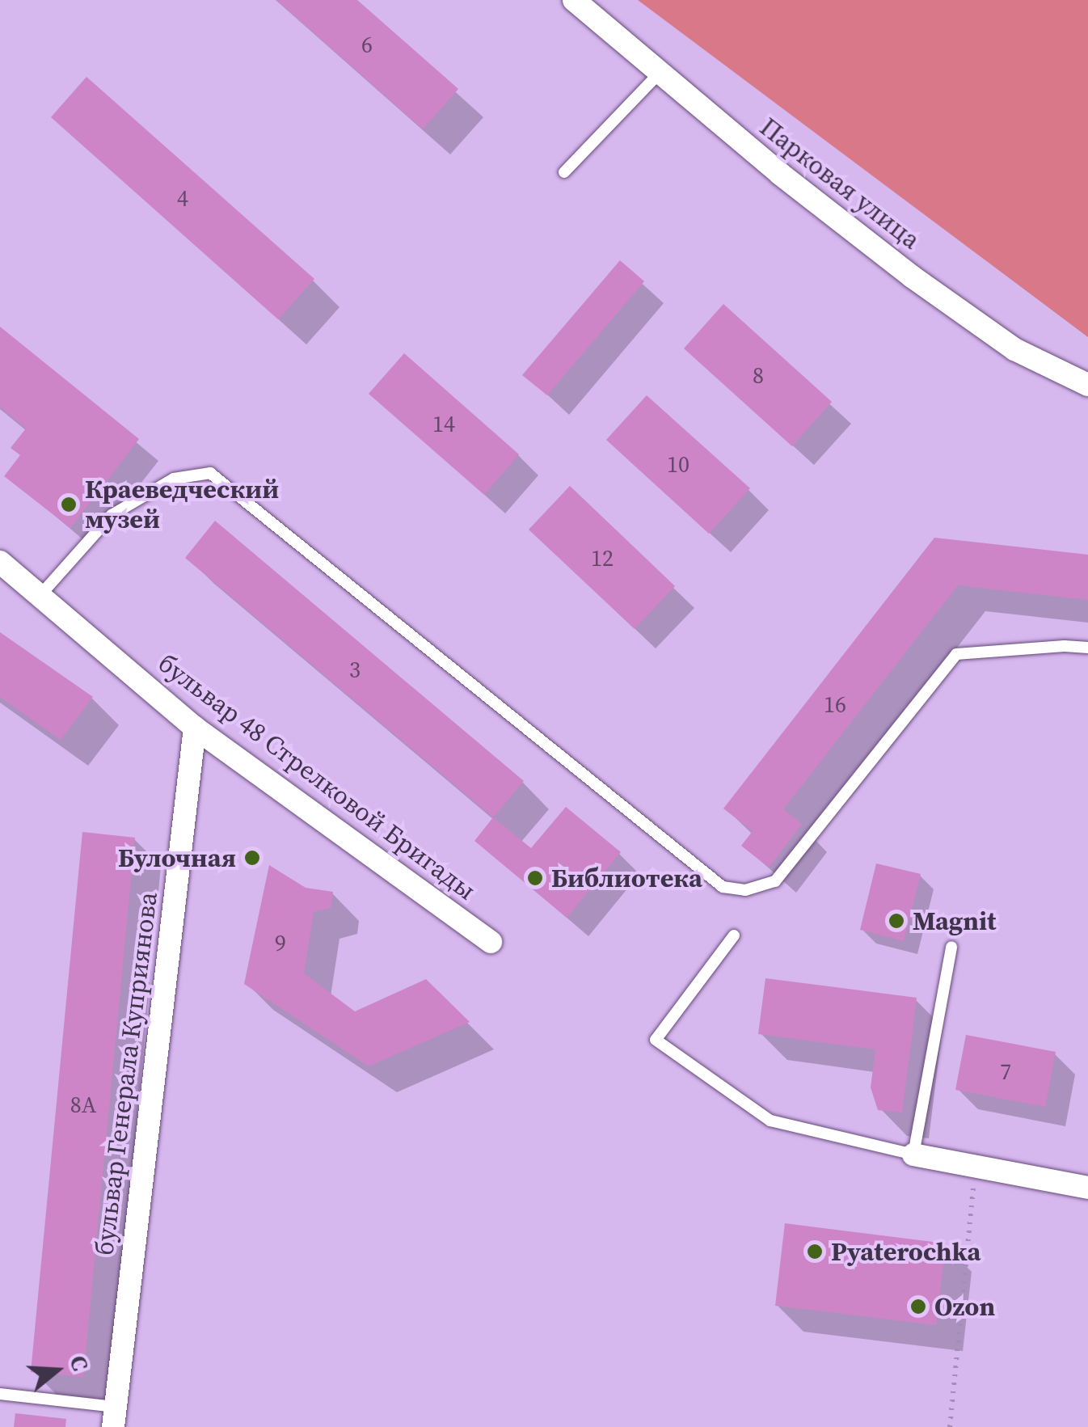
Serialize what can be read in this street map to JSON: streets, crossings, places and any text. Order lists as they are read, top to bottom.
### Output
{
  "streets": {
    "street": ["Парковая улица", "бульвар 48 Стрелковой Бригады", "бульвар Генерала Куприянова"]
  },
  "crossings": [
    ["бульвар 48 Стрелковой Бригады", "бульвар Генерала Куприянова"]
  ],
  "places": [
    "Краеведческий музей",
    "Булочная",
    "Библиотека",
    "Magnit",
    "Pyaterochka",
    "Ozon"
  ],
  "house_numbers": [
    "6",
    "4",
    "8",
    "14",
    "10",
    "12",
    "3",
    "16",
    "9",
    "7",
    "8А"
  ],
  "north": "right"
}
